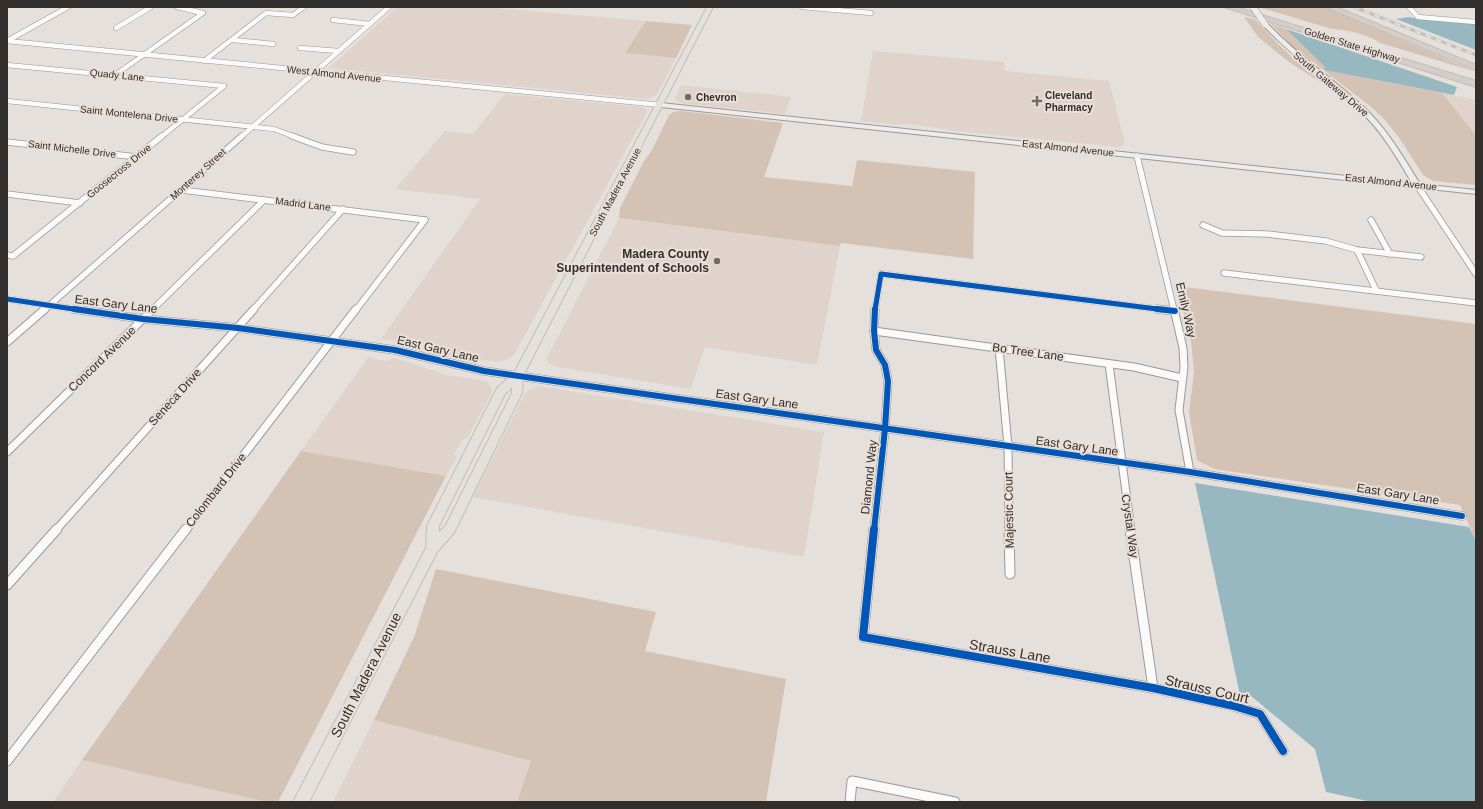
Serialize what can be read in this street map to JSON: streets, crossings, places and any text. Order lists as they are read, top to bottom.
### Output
{
  "streets": {
    "highway": ["Golden State Highway"],
    "main road": ["South Gateway Drive", "East Almond Avenue", "South Madera Avenue"],
    "street": [
      "West Almond Avenue",
      "Quady Lane",
      "Saint Montelena Drive",
      "Saint Michelle Drive",
      "Goosecross Drive",
      "Monterey Street",
      "Madrid Lane",
      "East Gary Lane",
      "Emily Way",
      "Bo Tree Lane",
      "Concord Avenue",
      "Seneca Drive",
      "Diamond Way",
      "Colombard Drive",
      "Majestic Court",
      "Crystal Way",
      "Strauss Lane",
      "Strauss Court"
    ]
  },
  "crossings": [
    ["West Almond Avenue", "East Almond Avenue"],
    ["West Almond Avenue", "Monterey Street"],
    ["West Almond Avenue", "South Madera Avenue"],
    ["Quady Lane", "Goosecross Drive"],
    ["South Gateway Drive", "East Almond Avenue"],
    ["Saint Montelena Drive", "Goosecross Drive"],
    ["Saint Montelena Drive", "Monterey Street"],
    ["East Almond Avenue", "South Madera Avenue"],
    ["East Almond Avenue", "Emily Way"],
    ["Saint Michelle Drive", "Goosecross Drive"],
    ["Monterey Street", "Madrid Lane"],
    ["Monterey Street", "East Gary Lane"],
    ["South Madera Avenue", "East Gary Lane"],
    ["Madrid Lane", "Concord Avenue"],
    ["Madrid Lane", "Seneca Drive"],
    ["Madrid Lane", "Colombard Drive"],
    ["East Gary Lane", "Emily Way"],
    ["East Gary Lane", "Concord Avenue"],
    ["East Gary Lane", "Seneca Drive"],
    ["East Gary Lane", "Diamond Way"],
    ["East Gary Lane", "Colombard Drive"],
    ["East Gary Lane", "Majestic Court"],
    ["East Gary Lane", "Crystal Way"],
    ["Emily Way", "Bo Tree Lane"],
    ["Emily Way", "Diamond Way"],
    ["Bo Tree Lane", "Diamond Way"],
    ["Bo Tree Lane", "Majestic Court"],
    ["Bo Tree Lane", "Crystal Way"],
    ["Diamond Way", "Strauss Lane"],
    ["Crystal Way", "Strauss Lane"],
    ["Crystal Way", "Strauss Court"],
    ["Strauss Lane", "Strauss Court"]
  ],
  "places": {
    "other": ["Chevron", "Madera County Superintendent of Schools"],
    "health": ["Cleveland Pharmacy"]
  }
}
